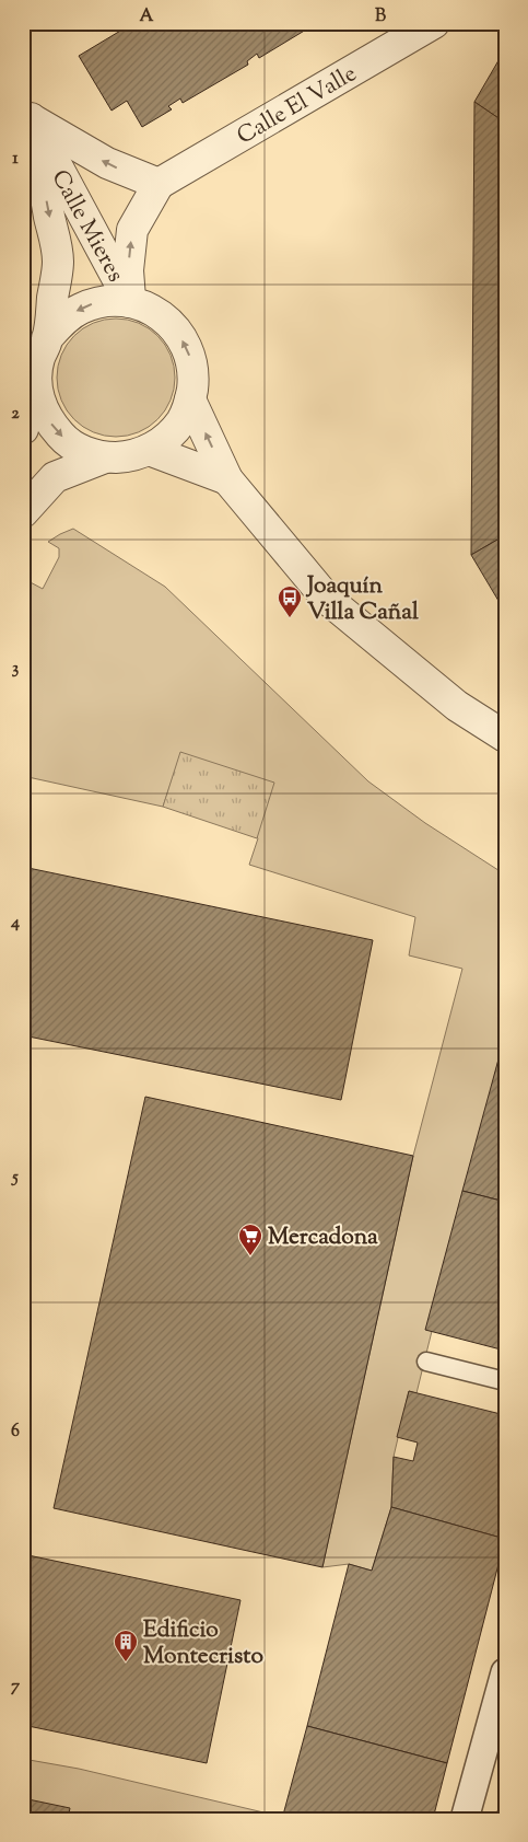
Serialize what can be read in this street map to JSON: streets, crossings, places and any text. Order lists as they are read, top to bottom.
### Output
{
  "streets": {
    "street": ["Calle El Valle", "Calle Mieres"]
  },
  "places": {
    "bus stop": ["Joaquín Villa Cañal"],
    "supermarket": ["Mercadona"],
    "building": ["Edificio Montecristo"]
  },
  "grid": {
    "columns": ["A", "B"],
    "rows": [
      "1",
      "2",
      "3",
      "4",
      "5",
      "6",
      "7"
    ]
  }
}
